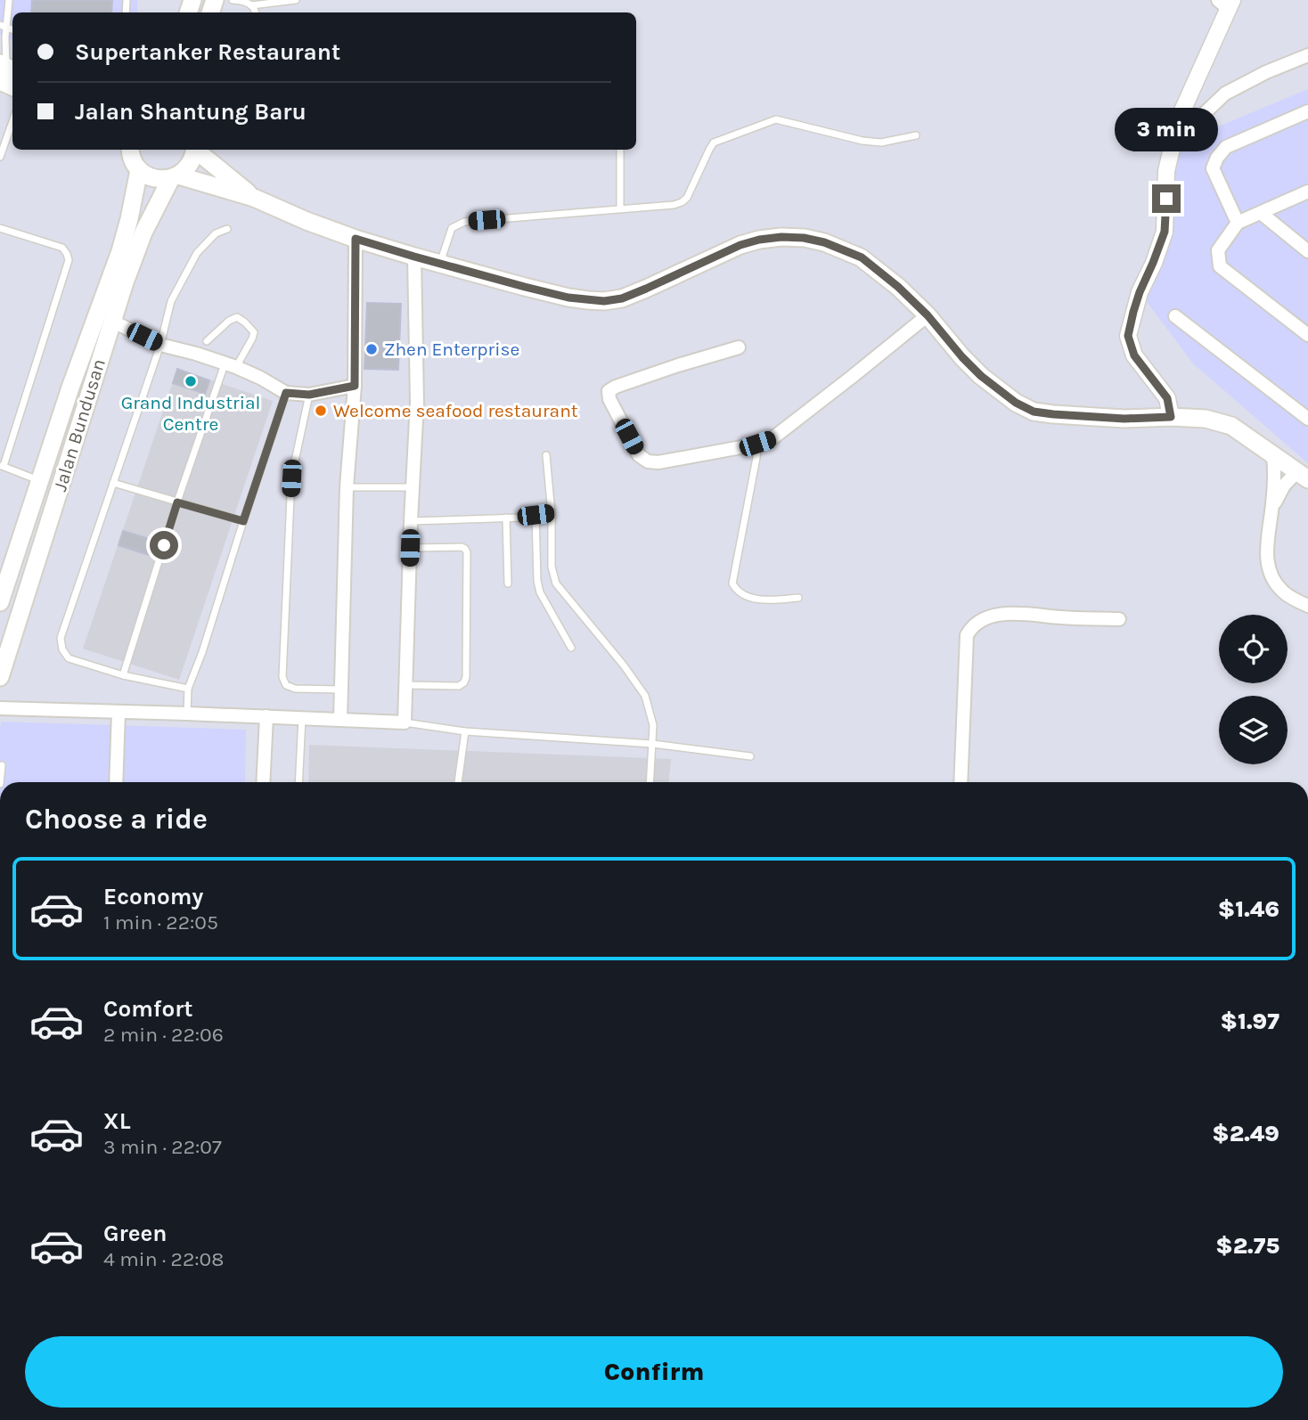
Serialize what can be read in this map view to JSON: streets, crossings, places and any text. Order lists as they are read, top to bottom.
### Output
{
  "streets": {
    "main road": ["Jalan Bundusan"]
  },
  "places": ["Zhen Enterprise", "Grand Industrial Centre", "Welcome seafood restaurant"],
  "page": {
    "banner": ["Supertanker Restaurant", "Jalan Shantung Baru"],
    "bubble": "3 min",
    "heading": "Choose a ride",
    "list": [
      {
        "name": "Economy",
        "note": "1 min · 22:05",
        "value": "$1.46"
      },
      {
        "name": "Comfort",
        "note": "2 min · 22:06",
        "value": "$1.97"
      },
      {
        "name": "XL",
        "note": "3 min · 22:07",
        "value": "$2.49"
      },
      {
        "name": "Green",
        "note": "4 min · 22:08",
        "value": "$2.75"
      }
    ],
    "buttons": "Confirm"
  }
}
